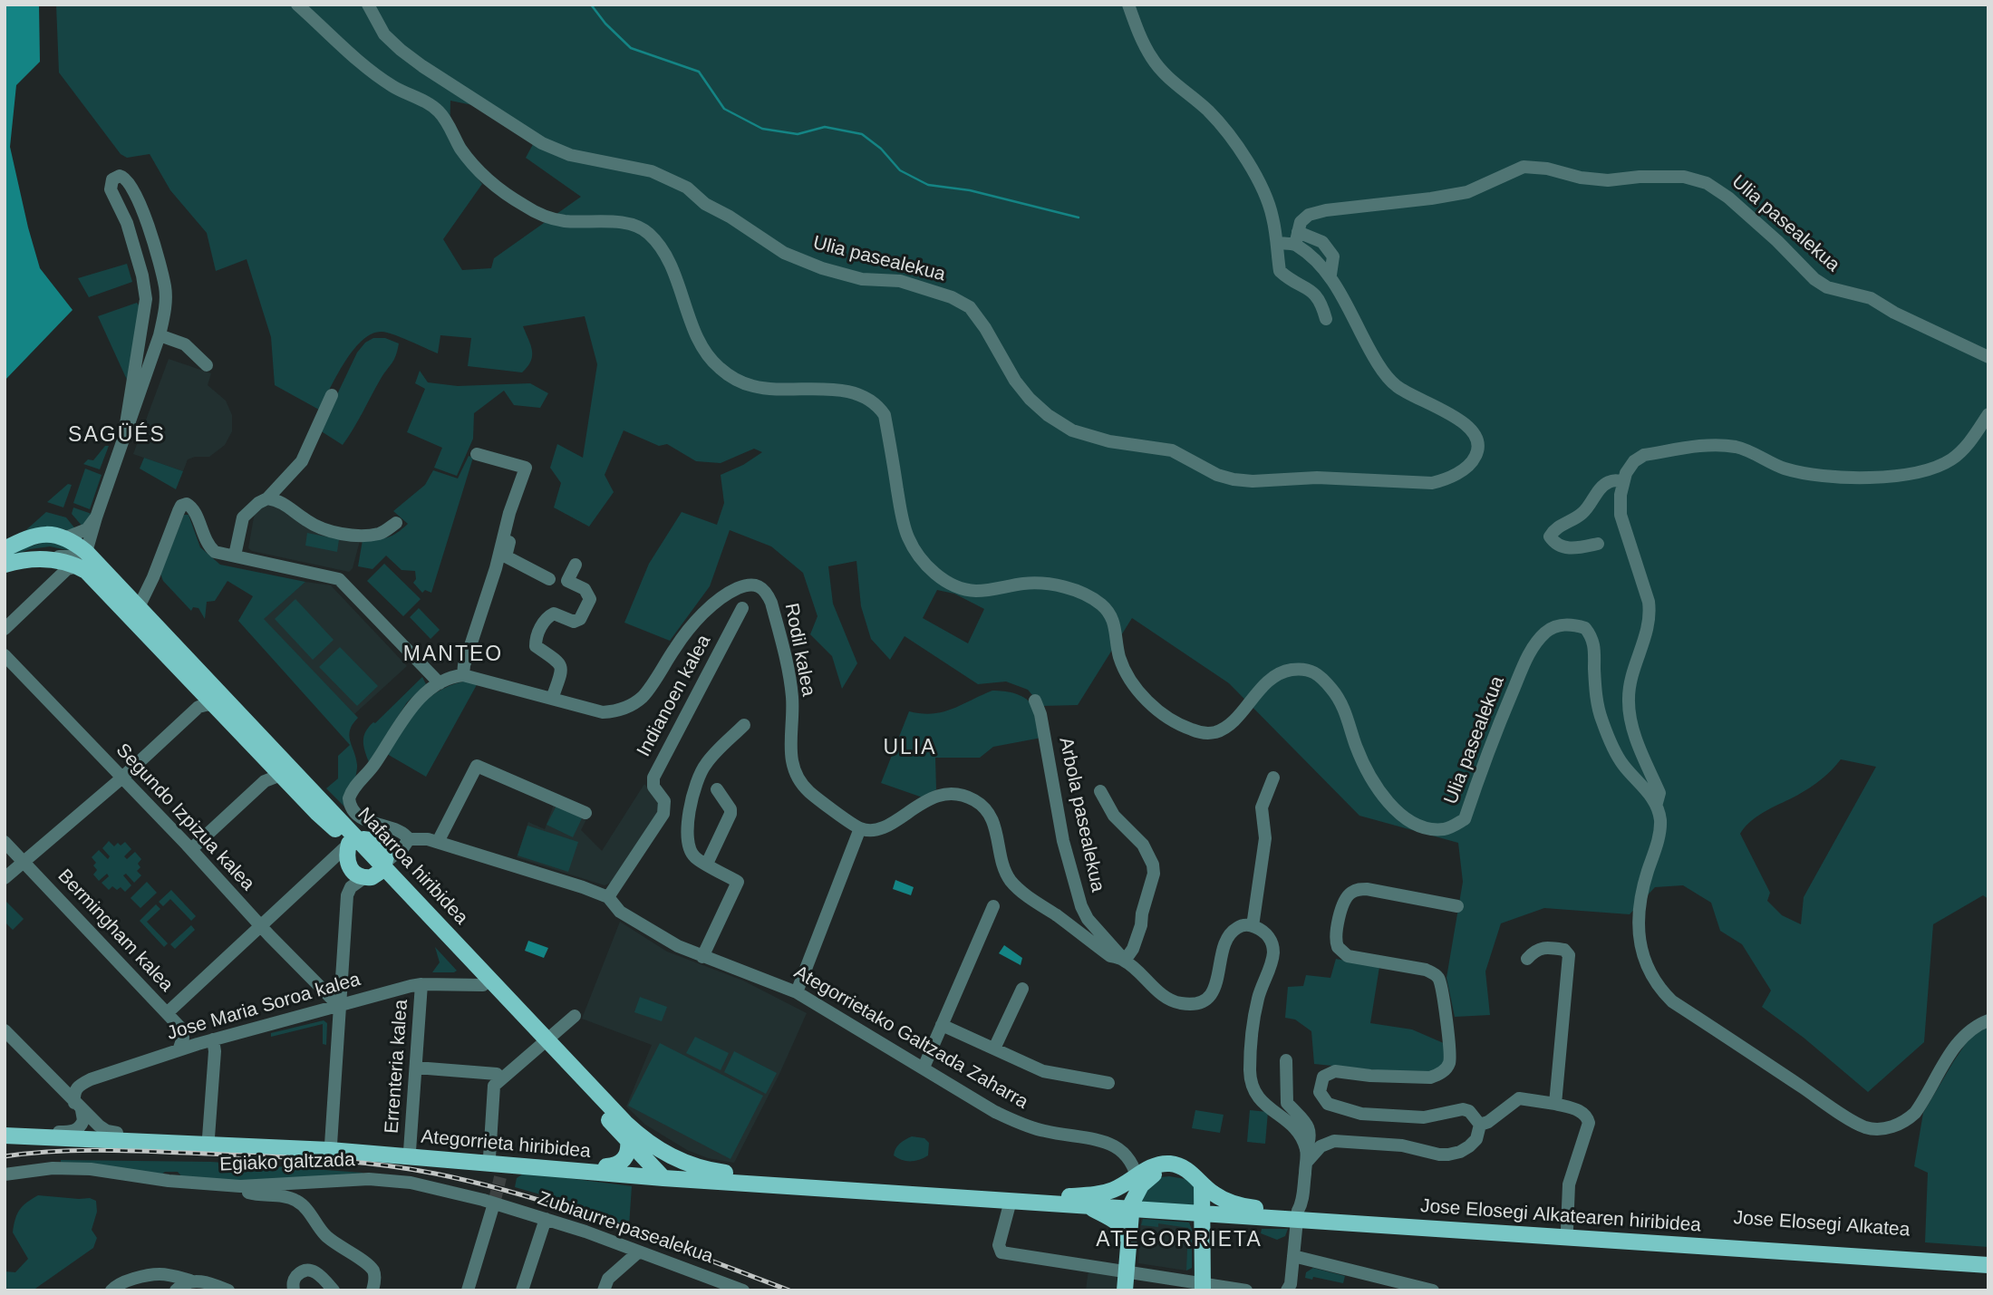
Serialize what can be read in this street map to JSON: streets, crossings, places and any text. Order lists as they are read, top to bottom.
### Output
{
  "streets": {
    "main road": [
      "Nafarroa hiribidea",
      "Ategorrieta hiribidea",
      "Jose Elosegi Alkatearen hiribidea",
      "Jose Elosegi Alkatea"
    ],
    "street": [
      "Ulia pasealekua",
      "Rodil kalea",
      "Indianoen kalea",
      "Arbola pasealekua",
      "Segundo Izpizua kalea",
      "Bermingham kalea",
      "Jose Maria Soroa kalea",
      "Ategorrietako Galtzada Zaharra",
      "Errenteria kalea",
      "Egiako galtzada",
      "Zubiaurre pasealekua"
    ]
  },
  "crossings": [
    ["Indianoen kalea", "Ategorrietako Galtzada Zaharra"],
    ["Segundo Izpizua kalea", "Jose Maria Soroa kalea"],
    ["Nafarroa hiribidea", "Jose Maria Soroa kalea"],
    ["Nafarroa hiribidea", "Ategorrieta hiribidea"],
    ["Bermingham kalea", "Jose Maria Soroa kalea"],
    ["Jose Maria Soroa kalea", "Errenteria kalea"],
    ["Ategorrietako Galtzada Zaharra", "Ategorrieta hiribidea"],
    ["Errenteria kalea", "Ategorrieta hiribidea"],
    ["Ategorrieta hiribidea", "Jose Elosegi Alkatearen hiribidea"],
    ["Egiako galtzada", "Zubiaurre pasealekua"],
    ["Jose Elosegi Alkatearen hiribidea", "Jose Elosegi Alkatea"]
  ],
  "districts": [
    "SAGÜÉS",
    "MANTEO",
    "ULIA",
    "ATEGORRIETA"
  ]
}
